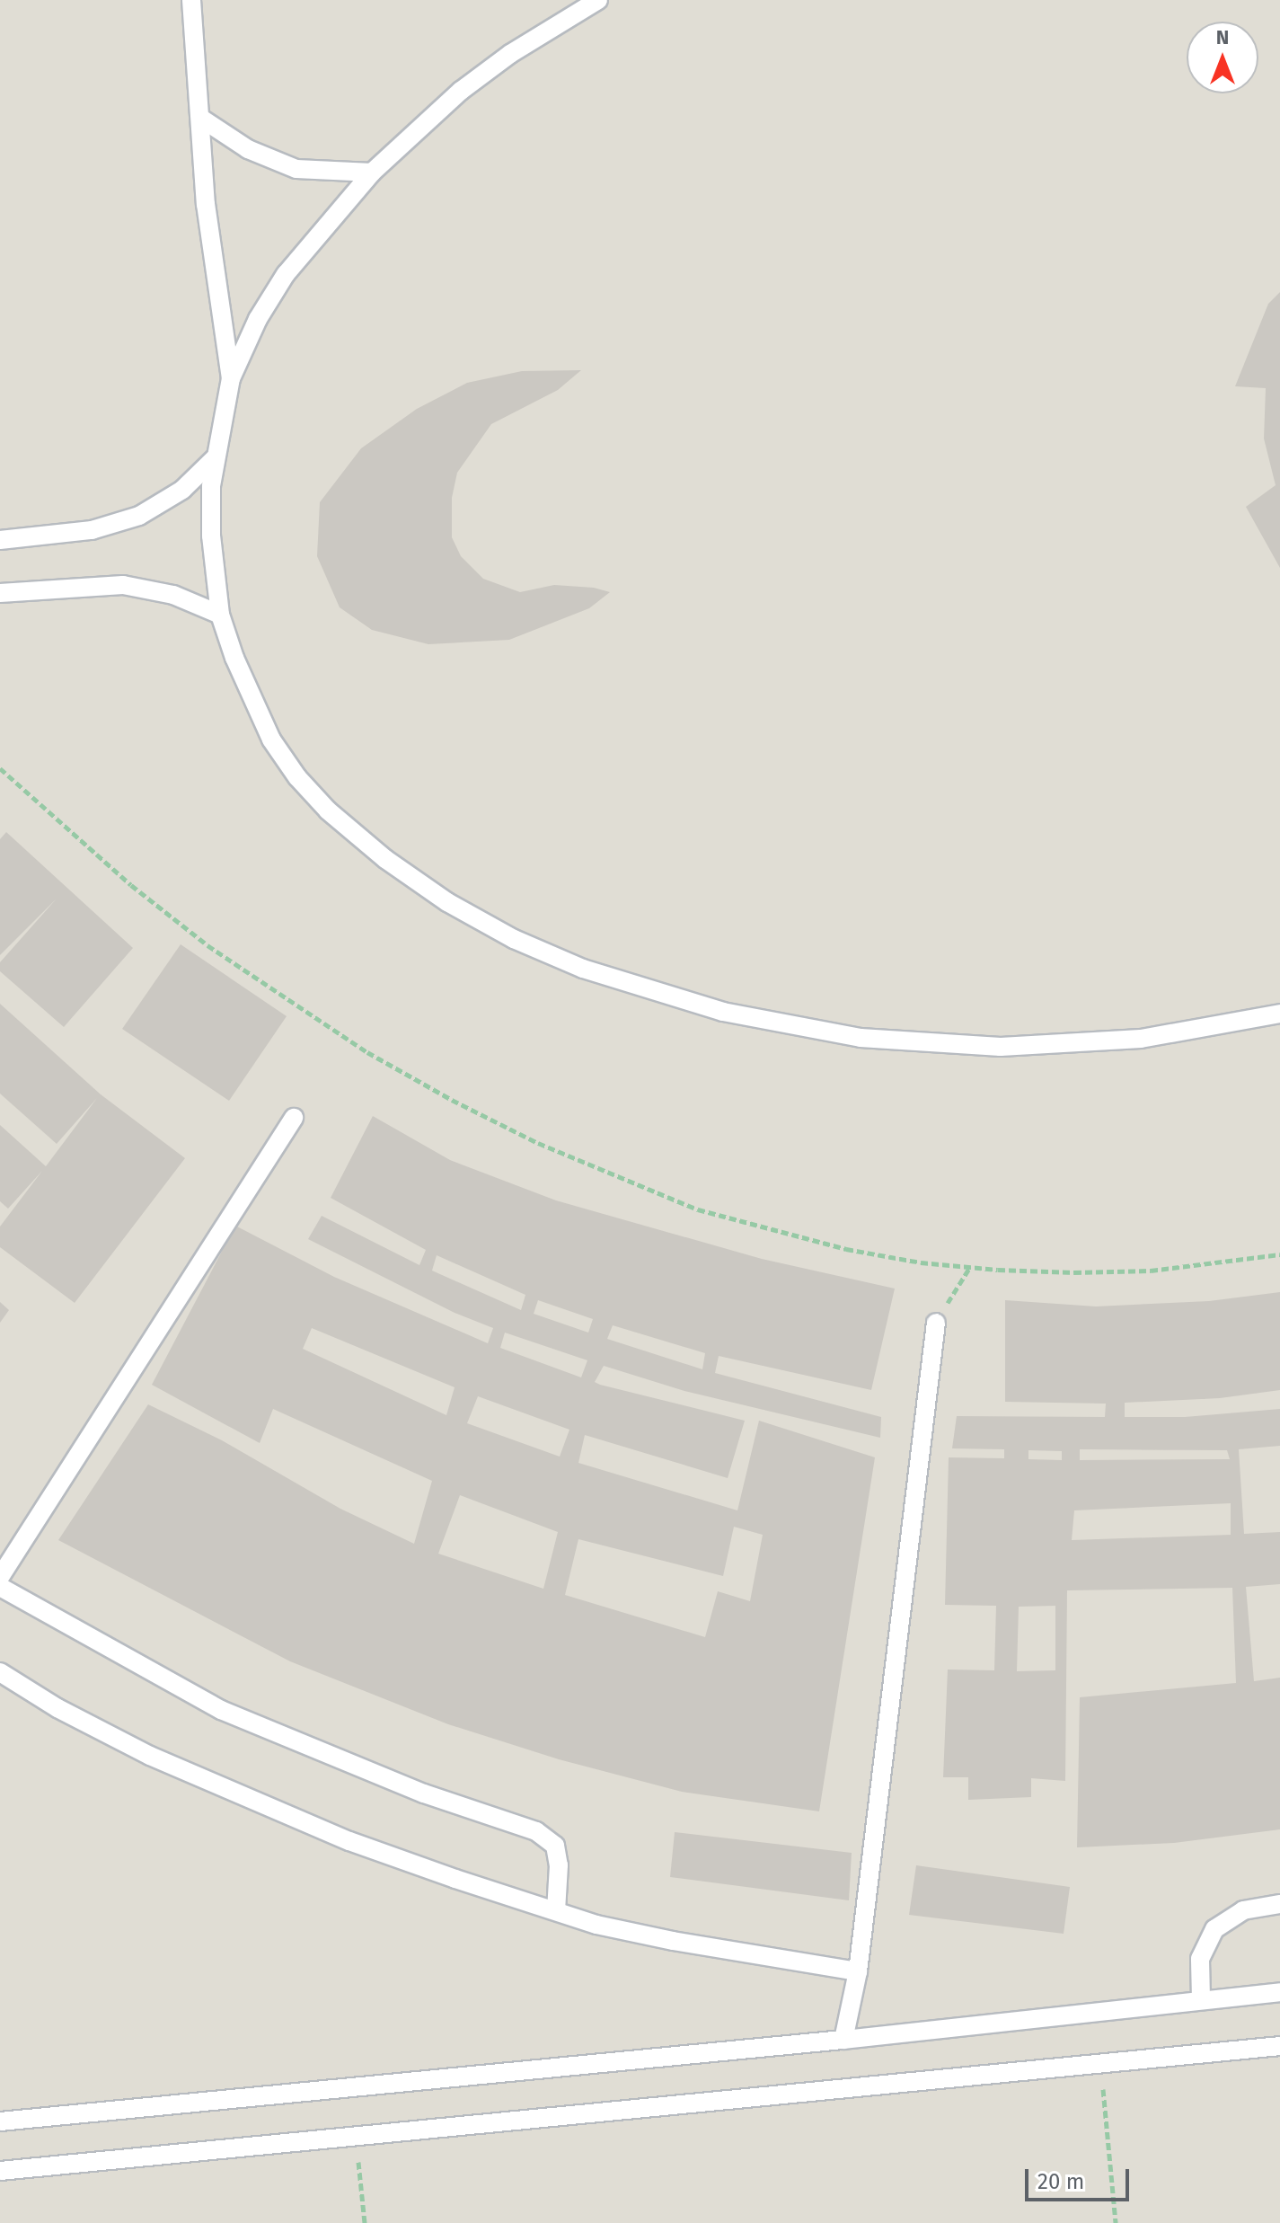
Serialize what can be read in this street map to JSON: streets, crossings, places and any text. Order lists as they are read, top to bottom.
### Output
{
  "scale_bar": "20 m",
  "north": "top"
}
